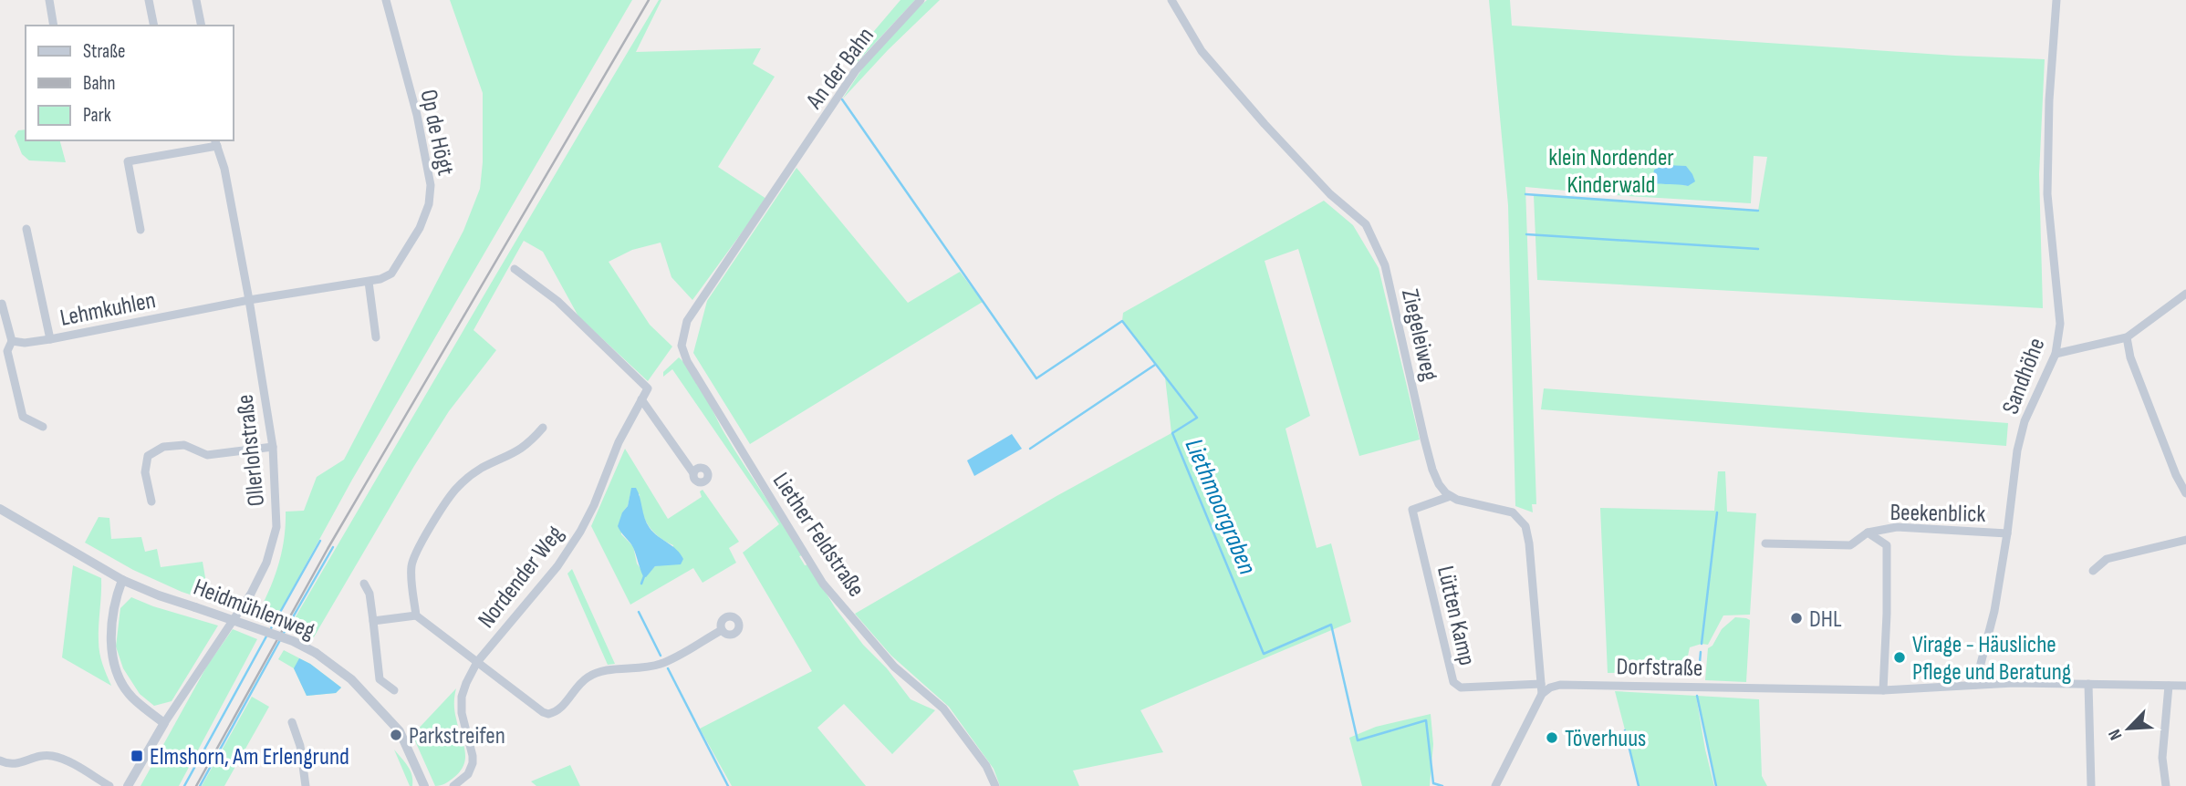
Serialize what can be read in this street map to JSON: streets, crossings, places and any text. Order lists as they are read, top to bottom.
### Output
{
  "streets": {
    "street": [
      "An der Bahn",
      "Op de Högt",
      "Lehmkuhlen",
      "Ziegeleiweg",
      "Sandhöhe",
      "Ollerlohstraße",
      "Beekenblick",
      "Liether Feldstraße",
      "Nordender Weg",
      "Heidmühlenweg",
      "Lütten Kamp",
      "Dorfstraße"
    ]
  },
  "crossings": [
    ["An der Bahn", "Liether Feldstraße"],
    ["Op de Högt", "Lehmkuhlen"],
    ["Op de Högt", "Ollerlohstraße"],
    ["Lehmkuhlen", "Ollerlohstraße"],
    ["Ziegeleiweg", "Lütten Kamp"],
    ["Sandhöhe", "Beekenblick"],
    ["Sandhöhe", "Dorfstraße"],
    ["Beekenblick", "Dorfstraße"],
    ["Lütten Kamp", "Dorfstraße"]
  ],
  "water": ["Liethmoorgraben"],
  "parks": ["klein Nordender Kinderwald"],
  "places": {
    "other": [
      "DHL",
      "Virage - Häusliche Pflege und Beratung",
      "Parkstreifen",
      "Töverhuus"
    ],
    "transit": ["Elmshorn, Am Erlengrund"]
  },
  "legend": ["Straße", "Bahn", "Park"],
  "north": "bottom left"
}
